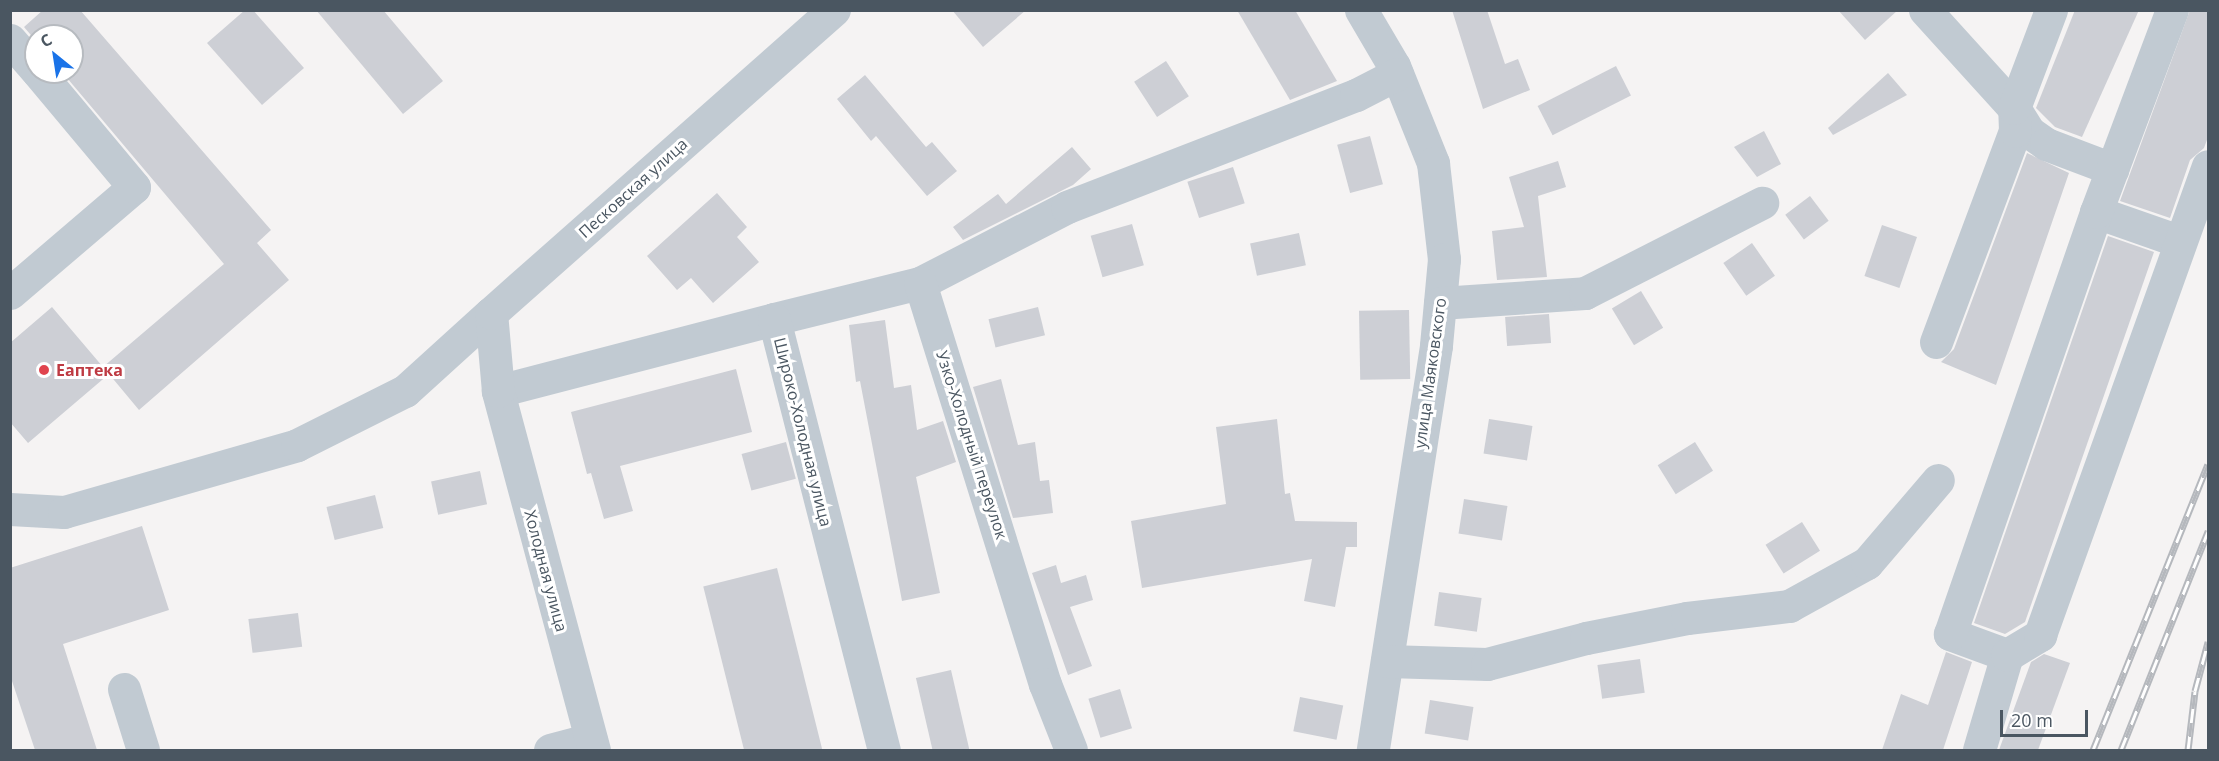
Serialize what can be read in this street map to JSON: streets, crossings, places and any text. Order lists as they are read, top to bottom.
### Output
{
  "streets": {
    "street": [
      "Песковская улица",
      "улица Маяковского",
      "Широко-Холодная улица",
      "Узко-Холодный переулок",
      "Холодная улица"
    ]
  },
  "crossings": [
    ["Широко-Холодная улица", "Холодная улица"]
  ],
  "places": ["Еаптека"],
  "scale_bar": "20 m",
  "north": "top left"
}
